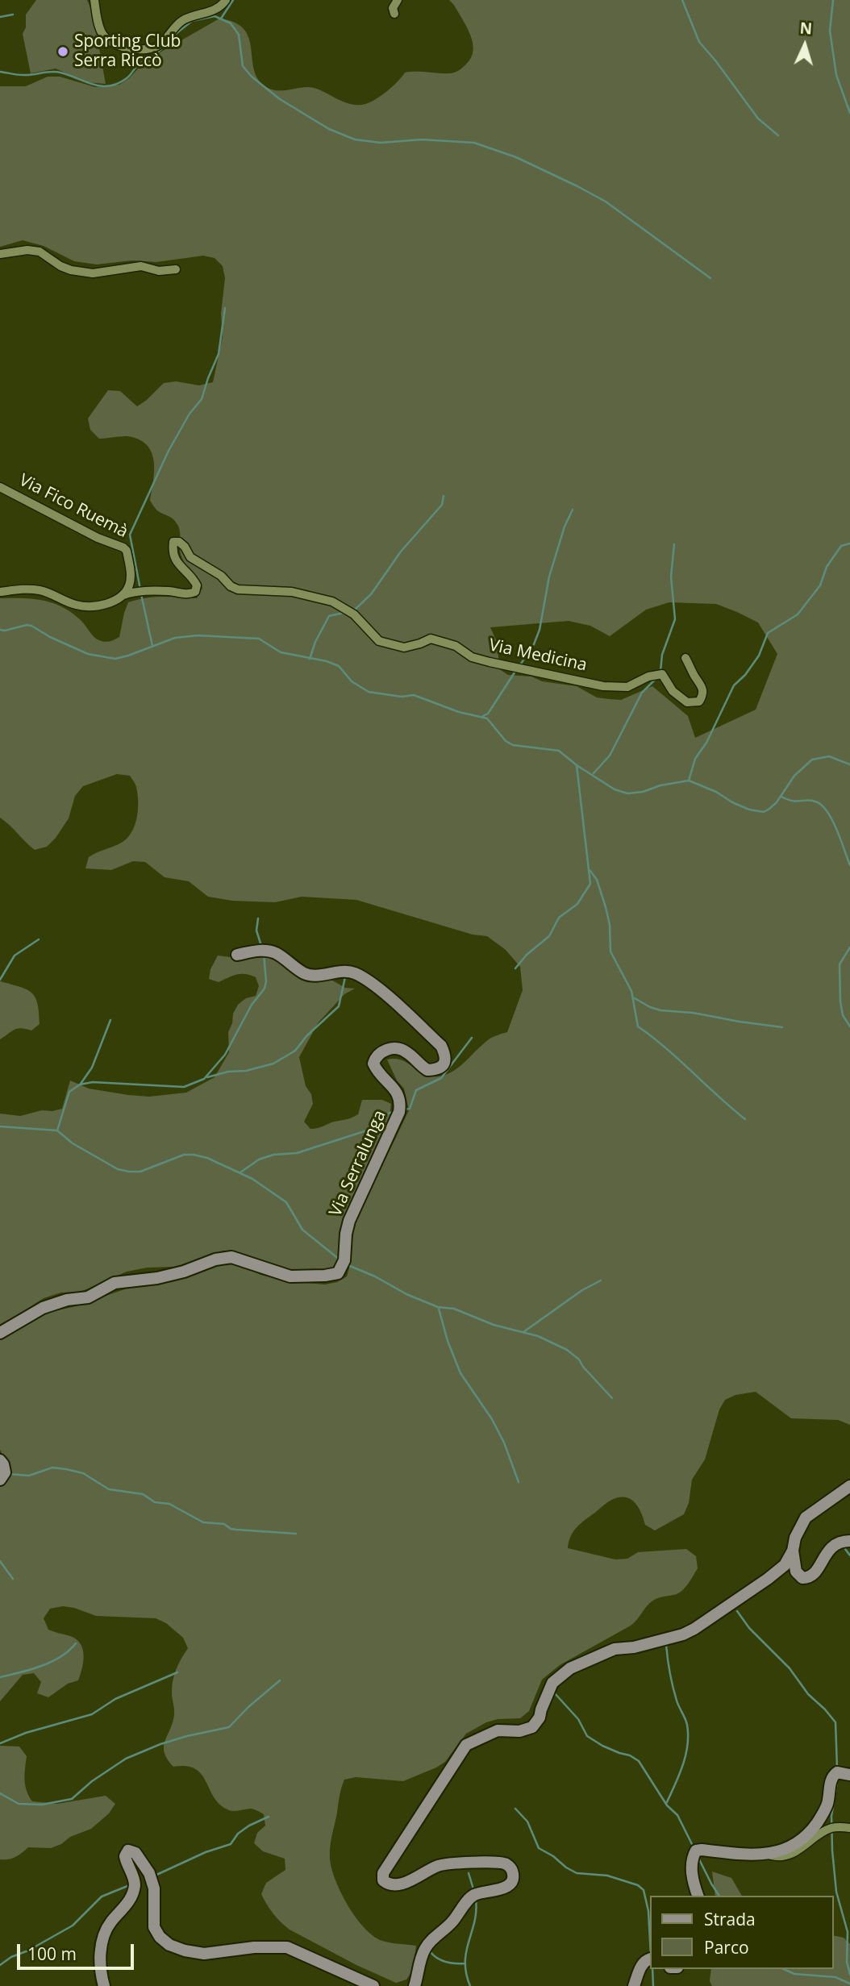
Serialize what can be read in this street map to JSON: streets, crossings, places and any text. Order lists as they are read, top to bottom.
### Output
{
  "streets": {
    "street": ["Via Fico Ruemà", "Via Medicina", "Via Serralunga"]
  },
  "crossings": [
    ["Via Fico Ruemà", "Via Medicina"]
  ],
  "places": ["Sporting Club Serra Riccò"],
  "legend": ["Strada", "Parco"],
  "scale_bar": "100 m",
  "north": "top"
}
